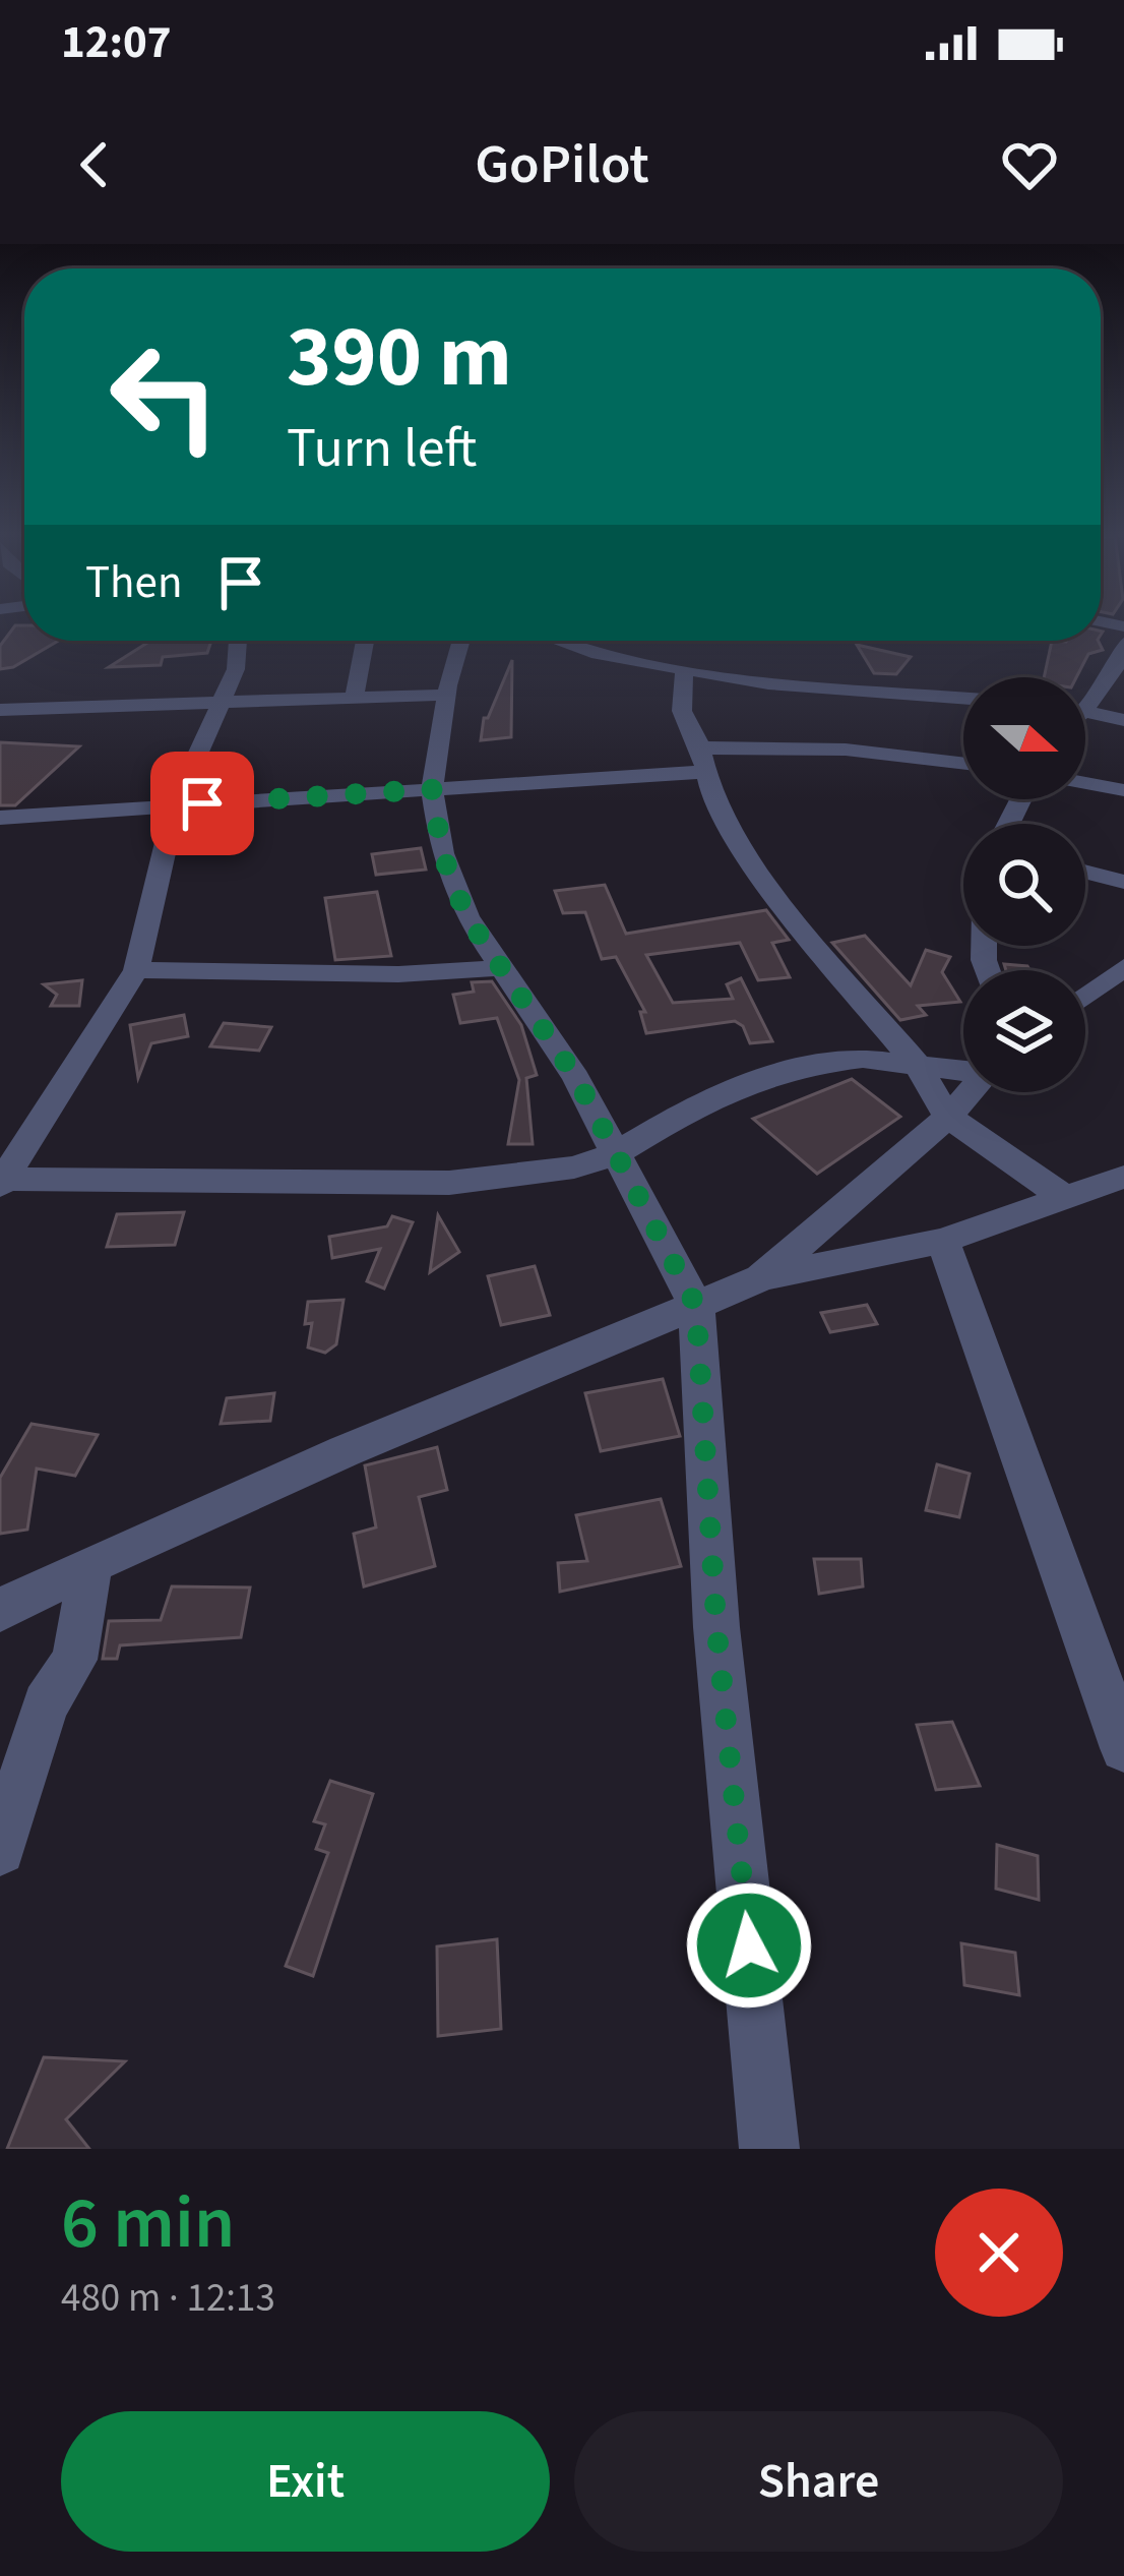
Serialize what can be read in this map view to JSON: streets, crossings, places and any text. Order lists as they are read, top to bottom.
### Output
{
  "north": "right",
  "page": {
    "status": "12:07",
    "header": "GoPilot",
    "turn": ["390 m", "Turn left"],
    "then": "Then",
    "heading": ["6 min", "480 m · 12:13"],
    "buttons": ["Exit", "Share"]
  }
}
